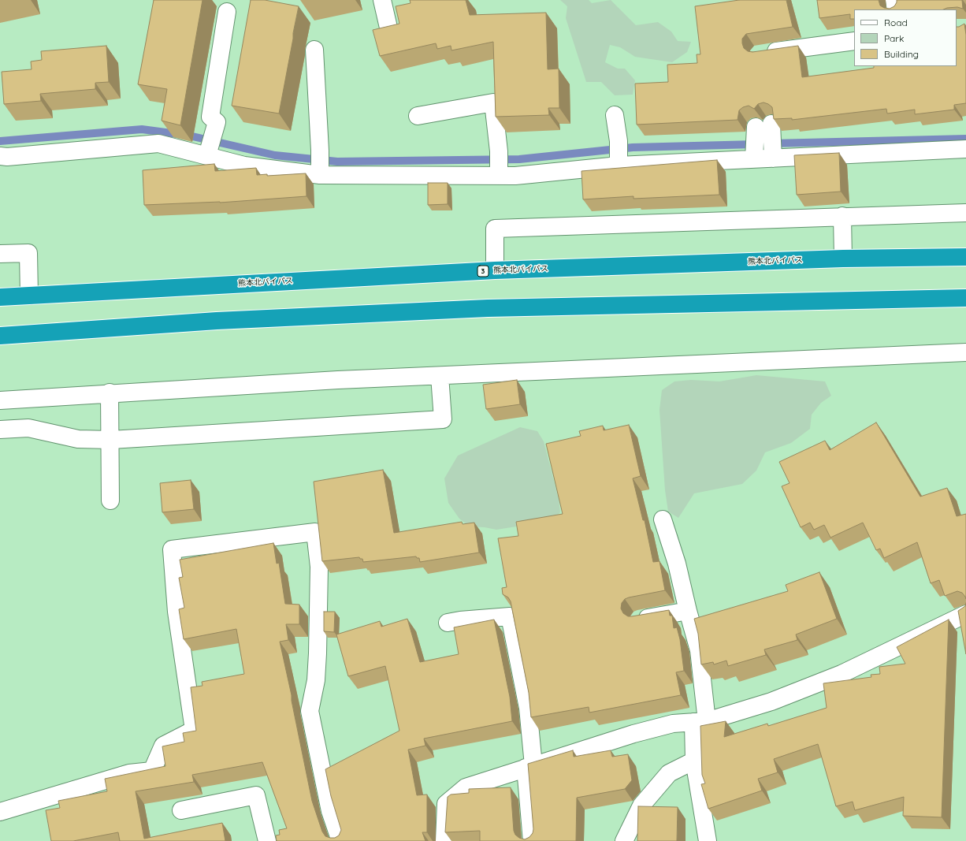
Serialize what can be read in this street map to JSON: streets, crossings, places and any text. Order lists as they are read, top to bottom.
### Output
{
  "streets": {
    "highway": ["熊本北バイパス", "3"]
  },
  "legend": ["Road", "Park", "Building"]
}
